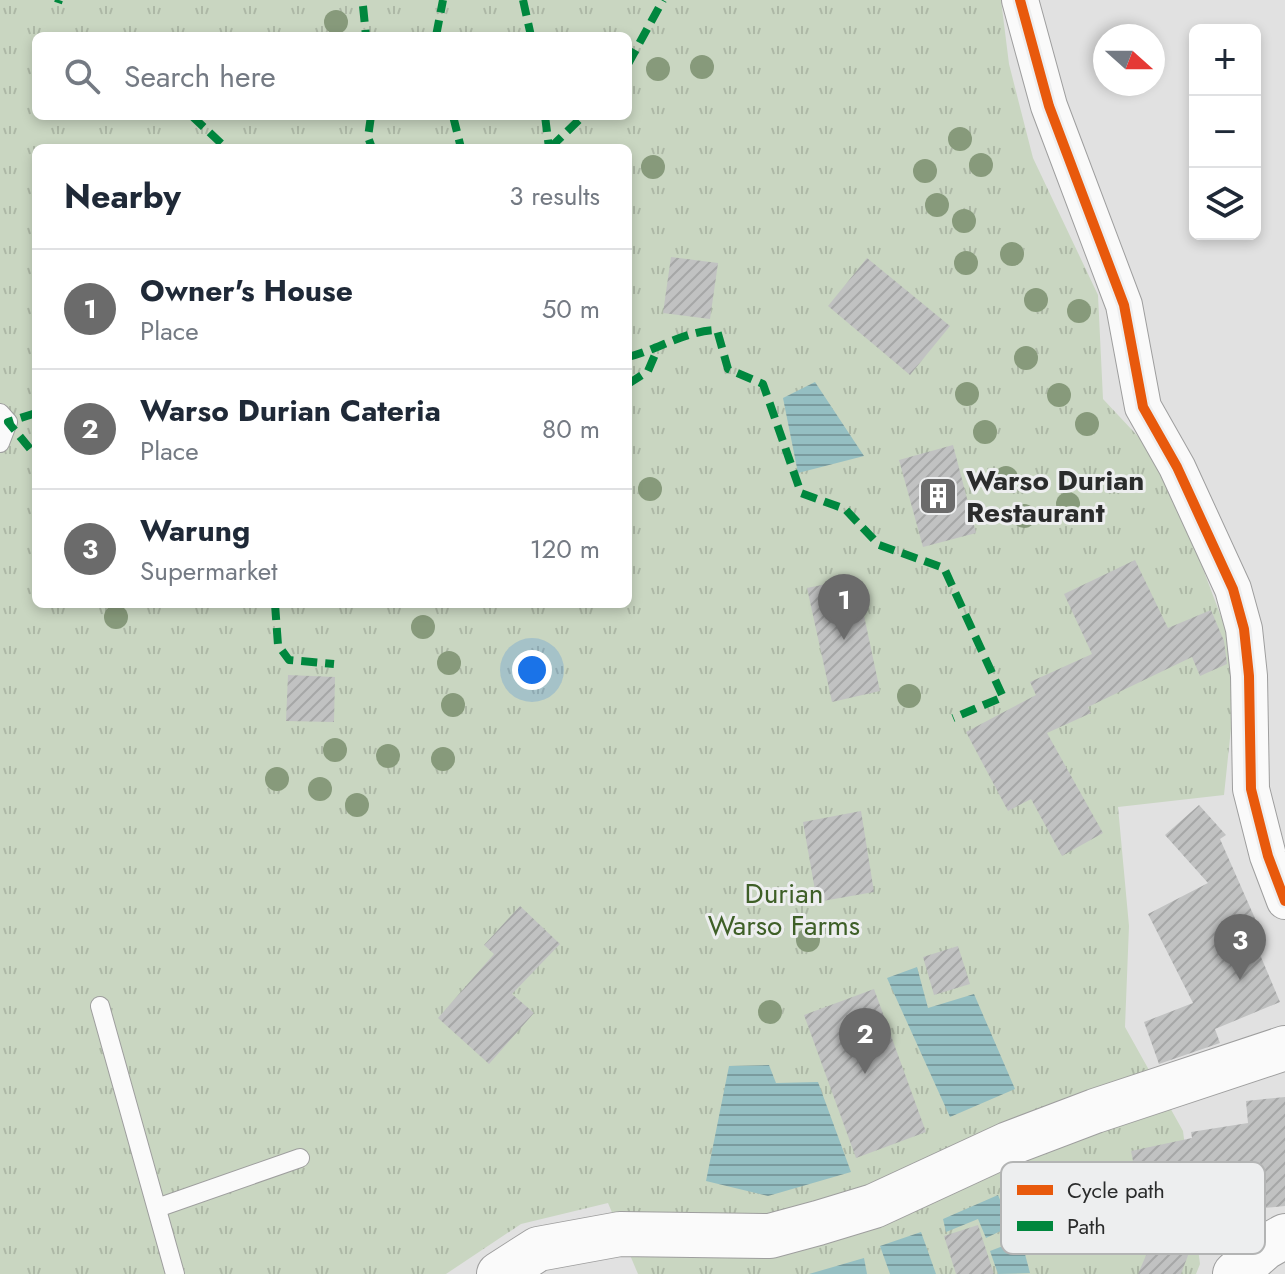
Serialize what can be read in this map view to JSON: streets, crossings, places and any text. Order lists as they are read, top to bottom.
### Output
{
  "parks": ["Durian Warso Farms"],
  "places": {
    "building": ["Warso Durian Restaurant"]
  },
  "legend": ["Cycle path", "Path"],
  "north": "right",
  "page": {
    "map_buttons": ["+", "−"],
    "search": "Search here",
    "heading": ["Nearby", "3 results"],
    "list": [
      {
        "mark": "1",
        "name": "Owner's House",
        "note": "Place",
        "value": "50 m"
      },
      {
        "mark": "2",
        "name": "Warso Durian Cateria",
        "note": "Place",
        "value": "80 m"
      },
      {
        "mark": "3",
        "name": "Warung",
        "note": "Supermarket",
        "value": "120 m"
      }
    ],
    "pins": ["1", "3", "2"]
  }
}
